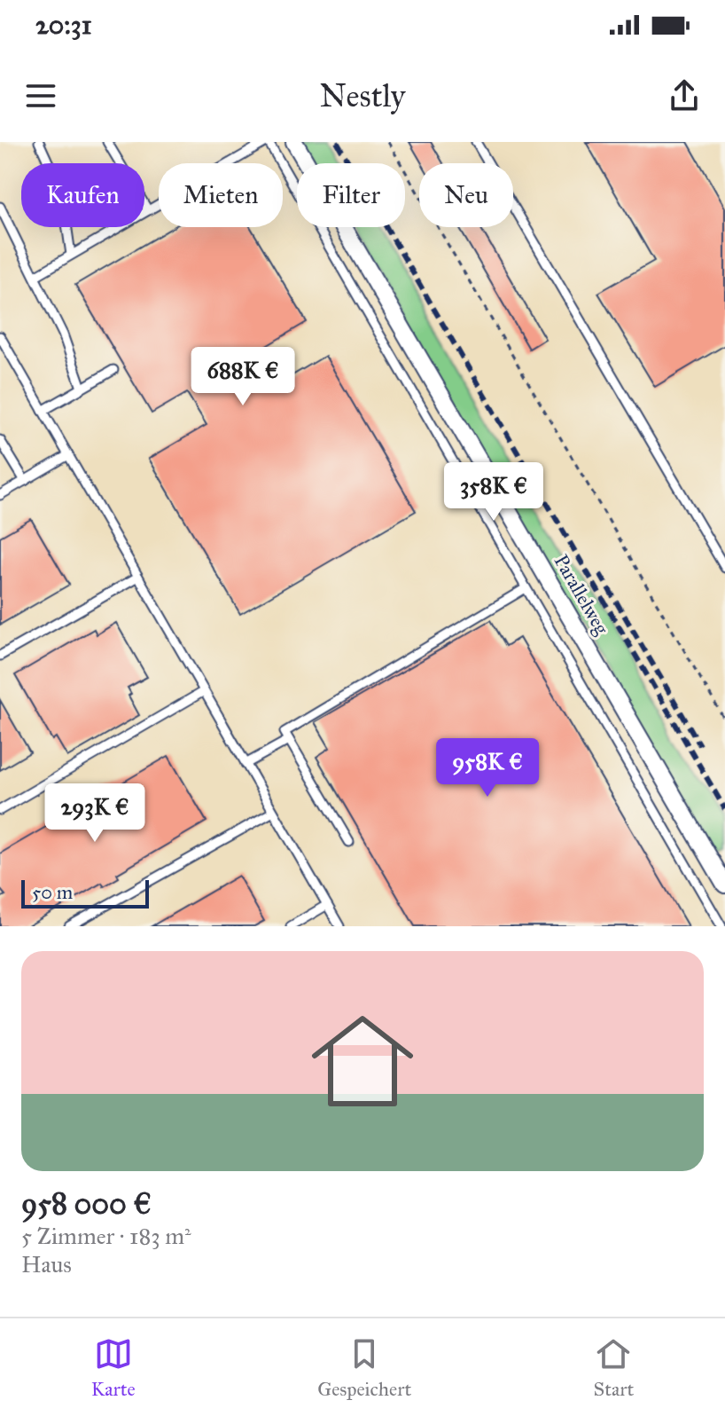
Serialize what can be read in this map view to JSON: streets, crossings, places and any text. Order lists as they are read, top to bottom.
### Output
{
  "streets": {
    "street": ["Parallelweg"]
  },
  "scale_bar": "50 m",
  "page": {
    "status": "20:31",
    "header": "Nestly",
    "chip": [
      "Kaufen",
      "Mieten",
      "Filter",
      "Neu"
    ],
    "price": [
      "688K €",
      "358K €",
      "958K €",
      "293K €"
    ],
    "scale": "50 m",
    "list": [
      {
        "name": "958 000 €",
        "note": "5 Zimmer · 183 m² · Haus"
      }
    ],
    "tabs": ["Karte", "Gespeichert", "Start"]
  }
}
